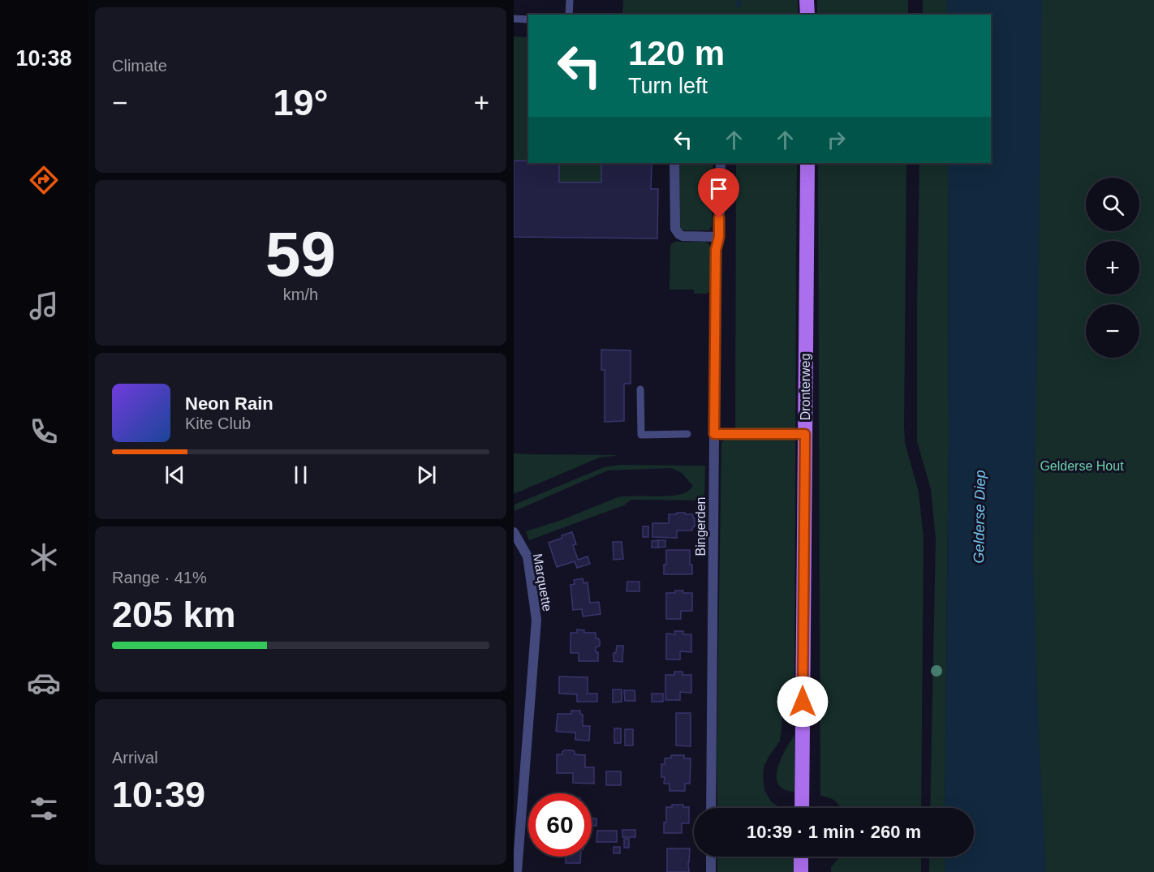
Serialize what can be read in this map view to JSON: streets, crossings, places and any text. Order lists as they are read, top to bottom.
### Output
{
  "streets": {
    "main road": ["Dronterweg"],
    "street": ["Bingerden", "Marquette"]
  },
  "water": ["Gelderse Diep"],
  "parks": ["Gelderse Hout"],
  "page": {
    "tabs": "10:38",
    "tile": [
      "Climate",
      ["59", "km/h"],
      ["Range · 41%", "205 km"],
      ["Arrival", "10:39"]
    ],
    "turn": ["120 m", "Turn left"],
    "heat": ["−", "19°", "+"],
    "map_buttons": ["+", "−"],
    "song": ["Neon Rain", "Kite Club"],
    "limit": "60",
    "trip": "10:39 · 1 min · 260 m"
  }
}
